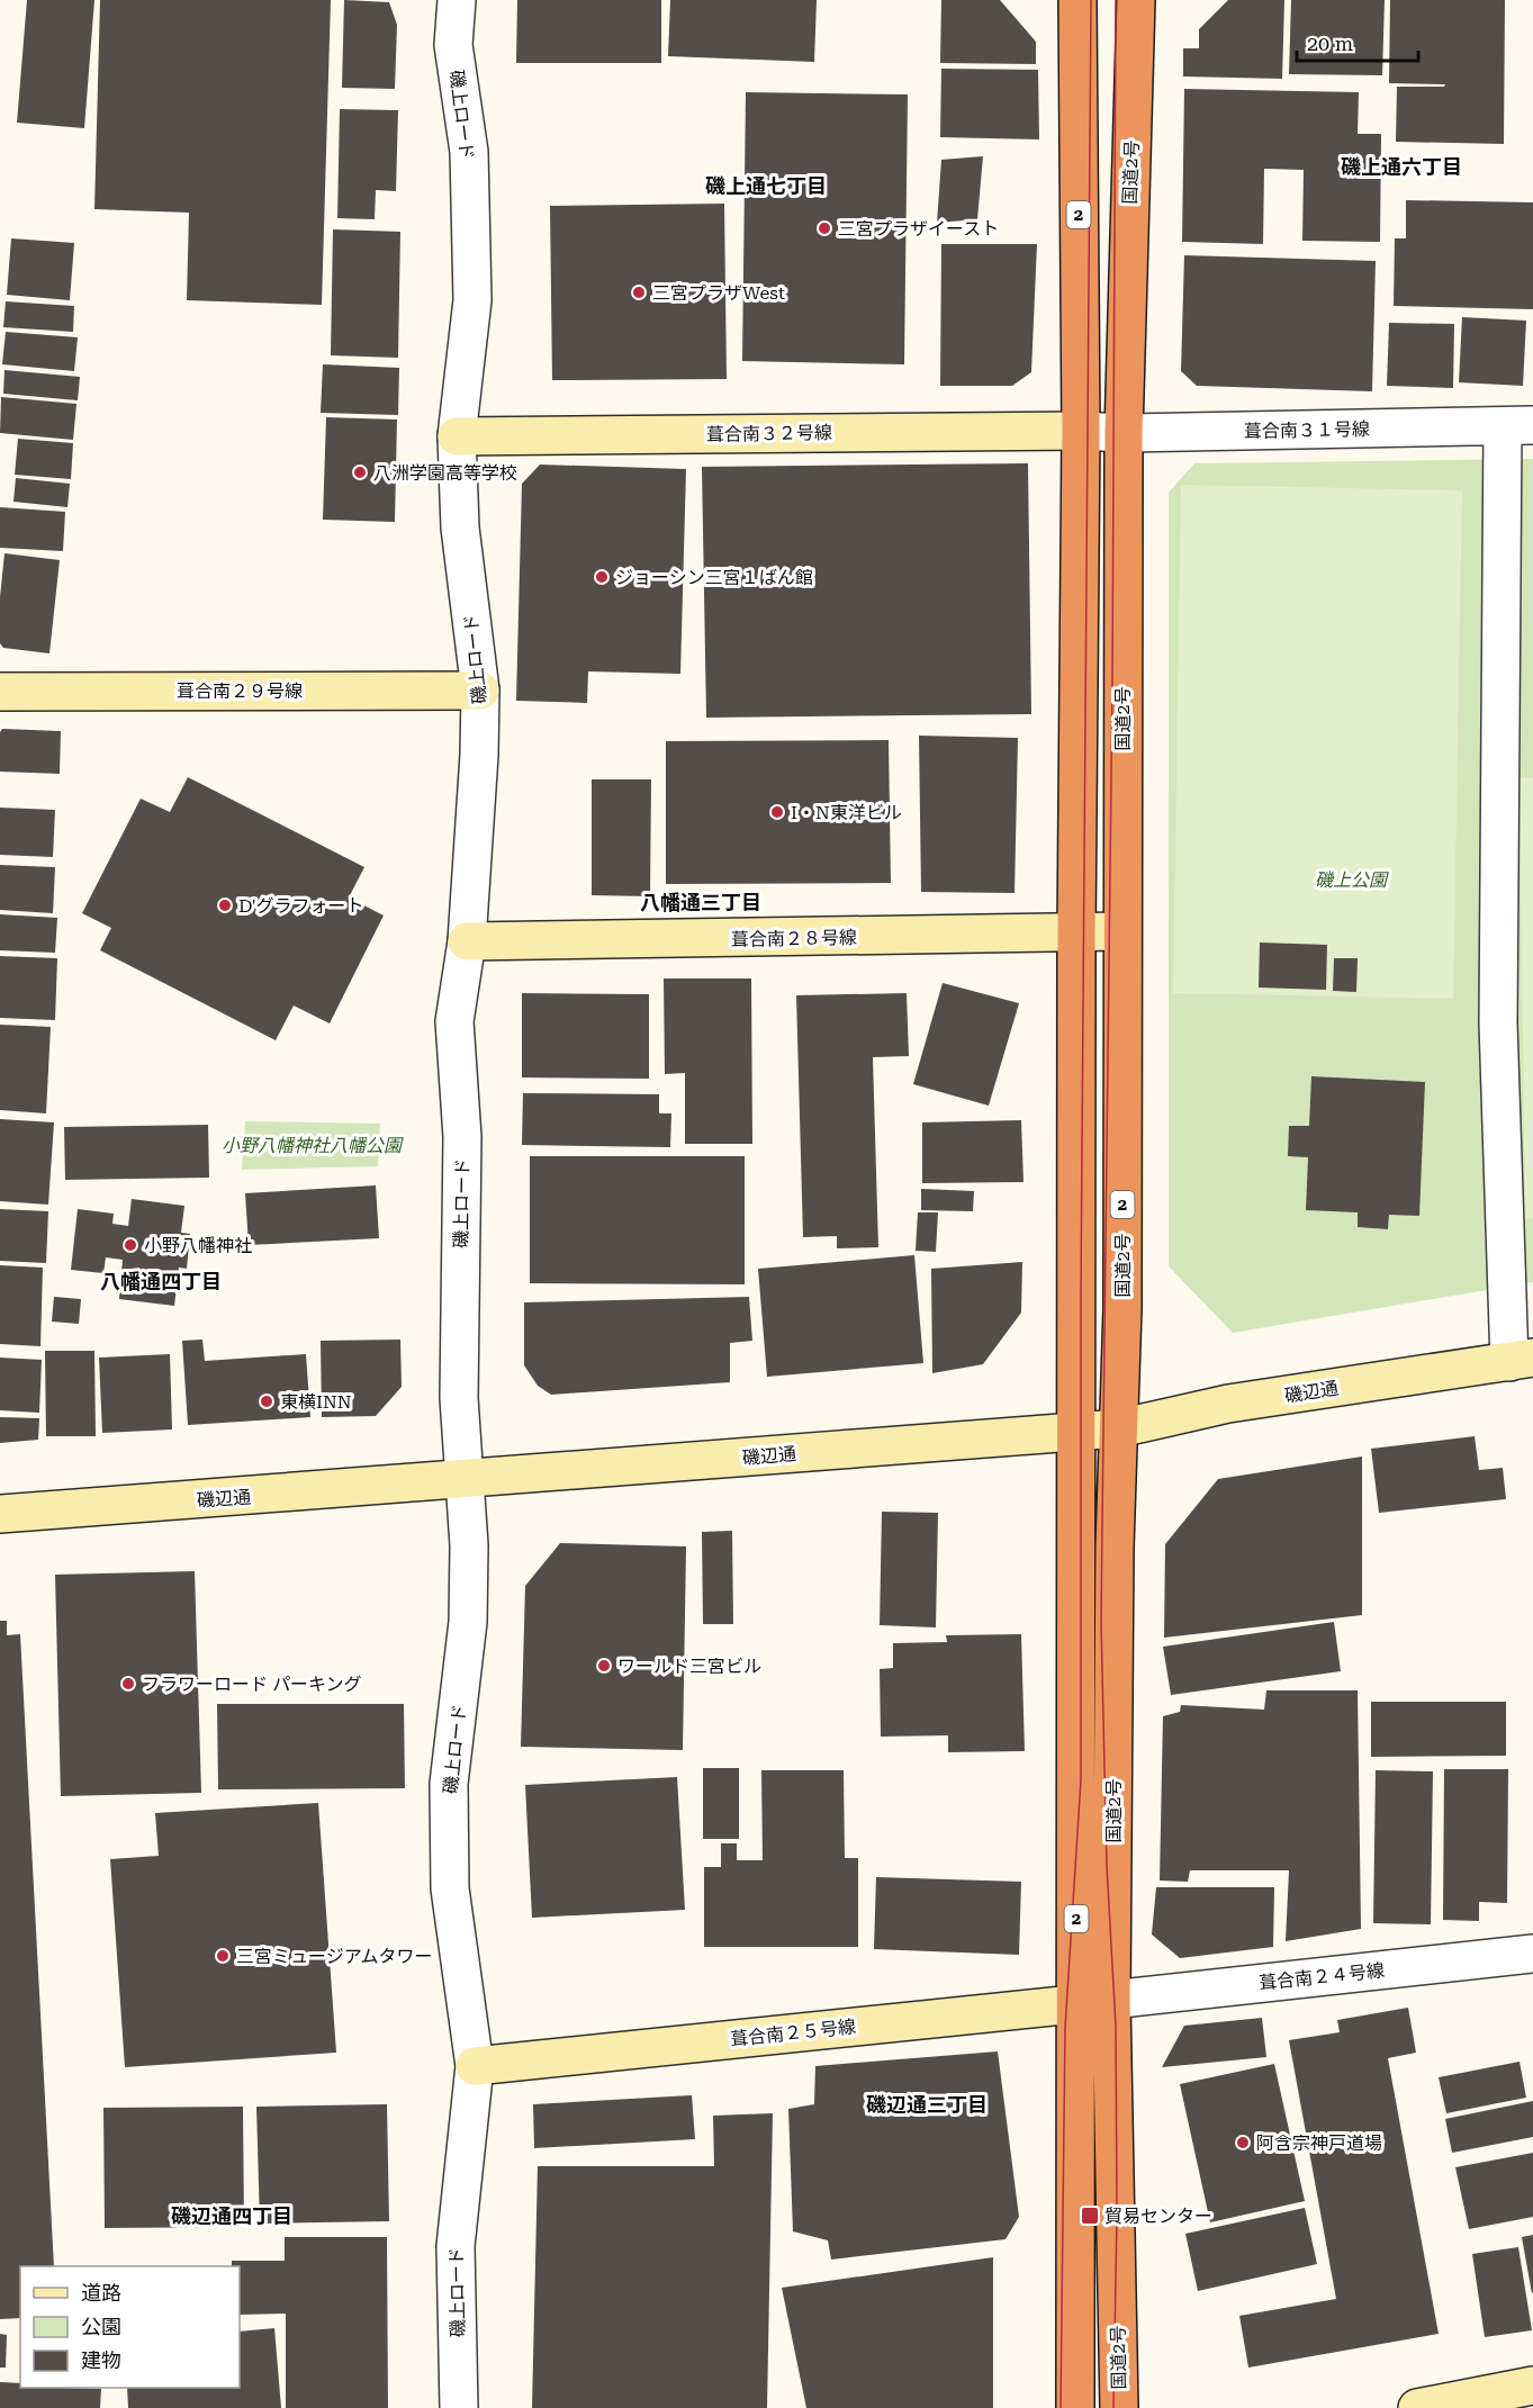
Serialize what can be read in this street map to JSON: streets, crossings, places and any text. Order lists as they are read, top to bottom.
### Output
{
  "streets": {
    "highway": ["国道2号", "2"],
    "street": [
      "磯上ロード",
      "葺合南３１号線",
      "葺合南３２号線",
      "葺合南２９号線",
      "葺合南２８号線",
      "磯辺通",
      "葺合南２４号線",
      "葺合南２５号線"
    ]
  },
  "crossings": [
    ["磯上ロード", "葺合南３２号線"],
    ["磯上ロード", "葺合南２９号線"],
    ["磯上ロード", "葺合南２８号線"],
    ["磯上ロード", "磯辺通"],
    ["磯上ロード", "葺合南２５号線"],
    ["国道2号", "葺合南３１号線"],
    ["国道2号", "葺合南３２号線"],
    ["国道2号", "葺合南２８号線"],
    ["国道2号", "磯辺通"],
    ["国道2号", "葺合南２４号線"],
    ["国道2号", "葺合南２５号線"],
    ["葺合南３１号線", "葺合南３２号線"],
    ["葺合南２４号線", "葺合南２５号線"]
  ],
  "districts": [
    "磯上通六丁目",
    "磯上通七丁目",
    "八幡通三丁目",
    "八幡通四丁目",
    "磯辺通三丁目",
    "磯辺通四丁目"
  ],
  "parks": ["磯上公園", "小野八幡神社八幡公園"],
  "places": {
    "other": [
      "三宮プラザイースト",
      "三宮プラザWest",
      "八洲学園高等学校",
      "ジョーシン三宮１ばん館",
      "I・N東洋ビル",
      "D'グラフォート",
      "小野八幡神社",
      "東横INN",
      "ワールド三宮ビル",
      "フラワーロード パーキング",
      "三宮ミュージアムタワー",
      "阿含宗神戸道場"
    ],
    "transit": ["貿易センター"]
  },
  "legend": ["道路", "公園", "建物"],
  "scale_bar": "20 m"
}
